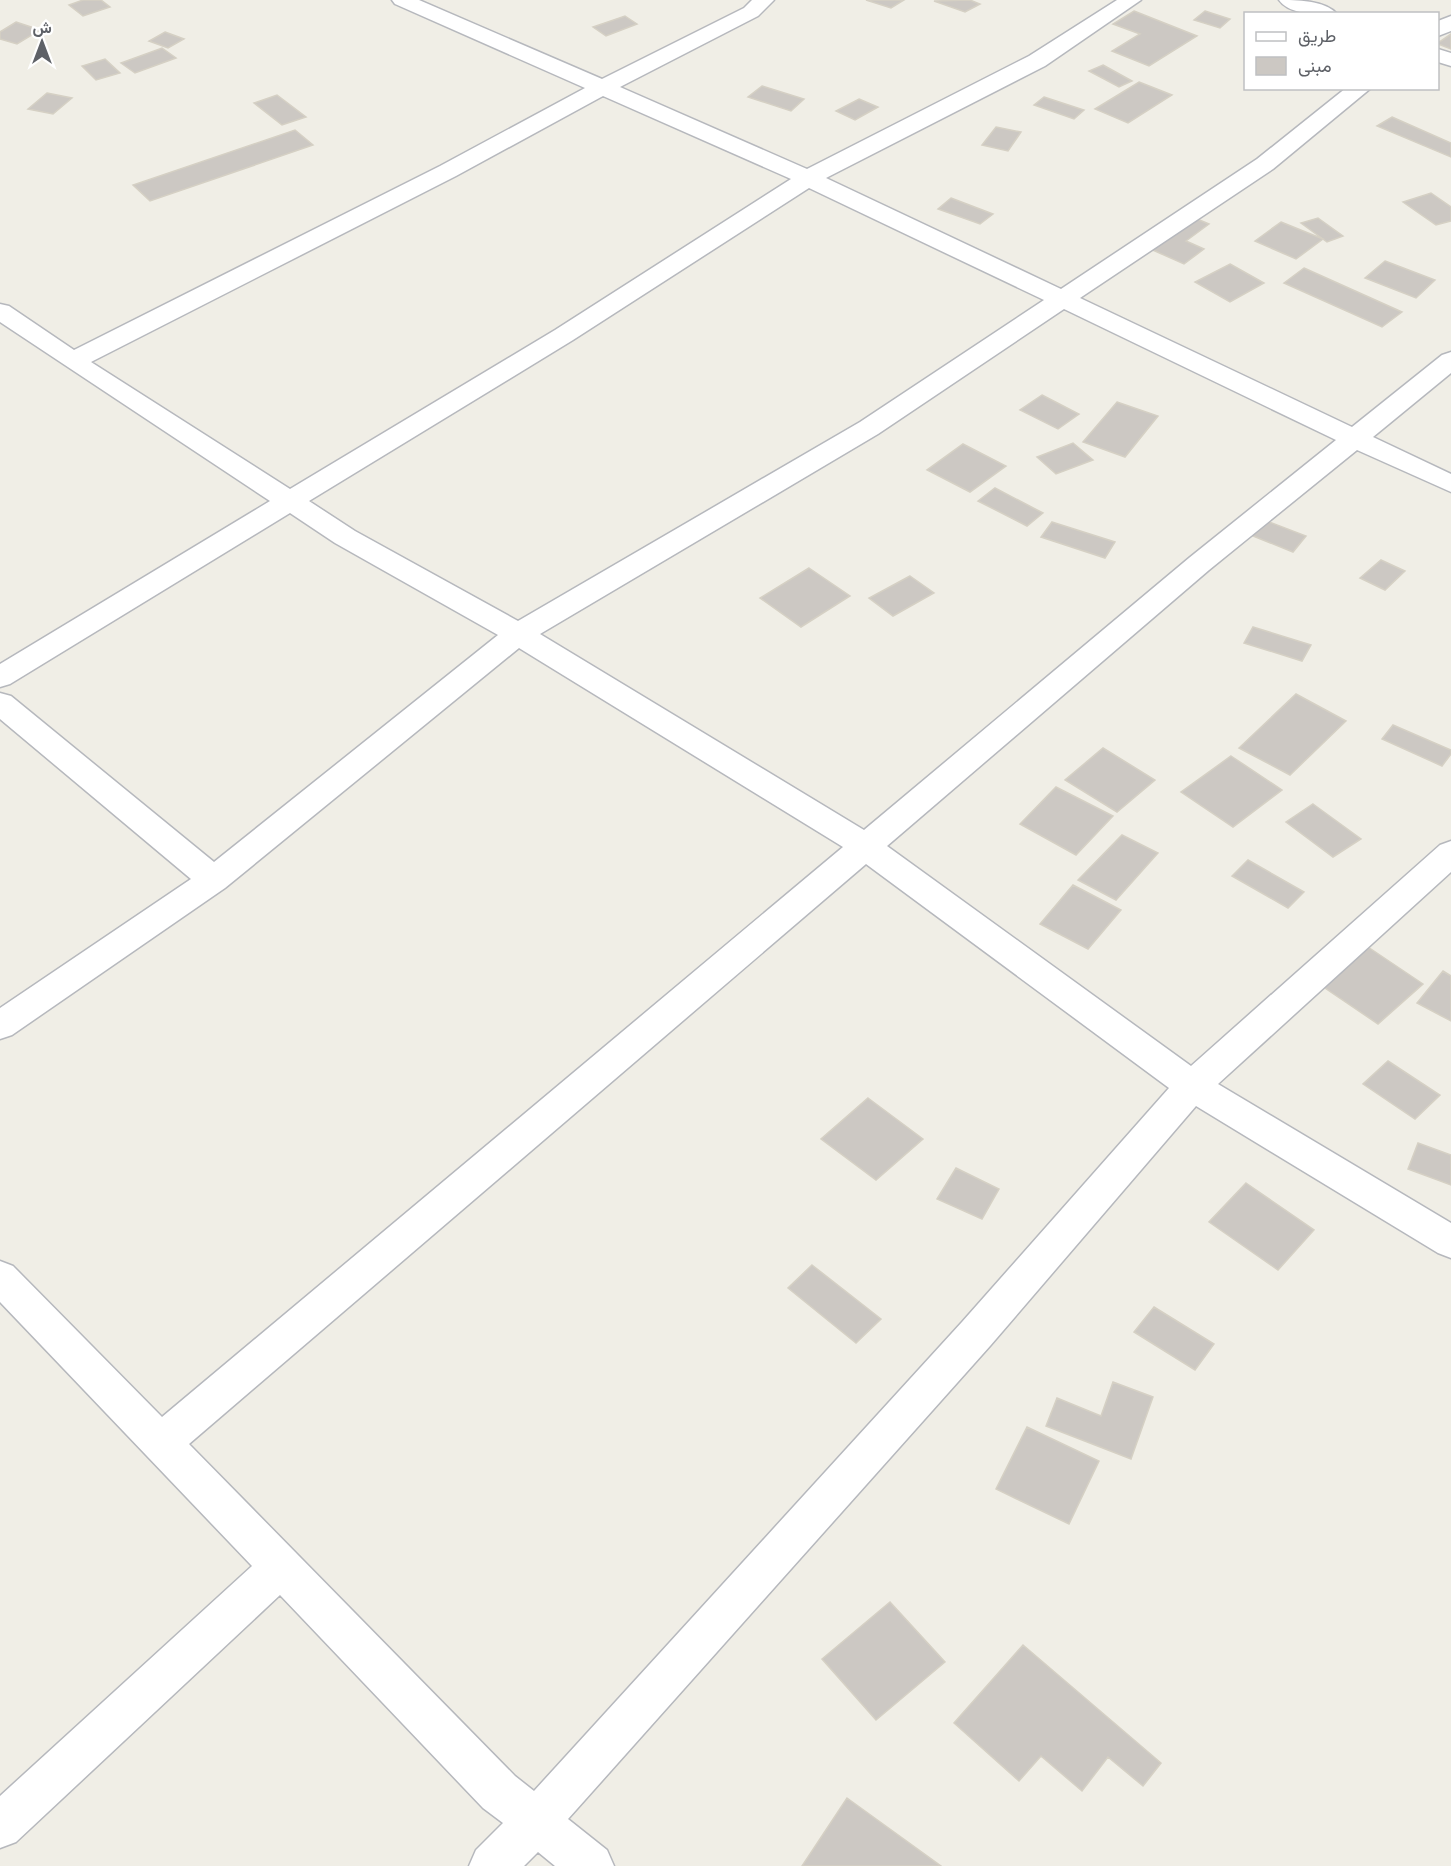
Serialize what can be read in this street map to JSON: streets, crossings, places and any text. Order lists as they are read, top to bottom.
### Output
{
  "legend": ["طريق", "مبنى"],
  "north": "top"
}
